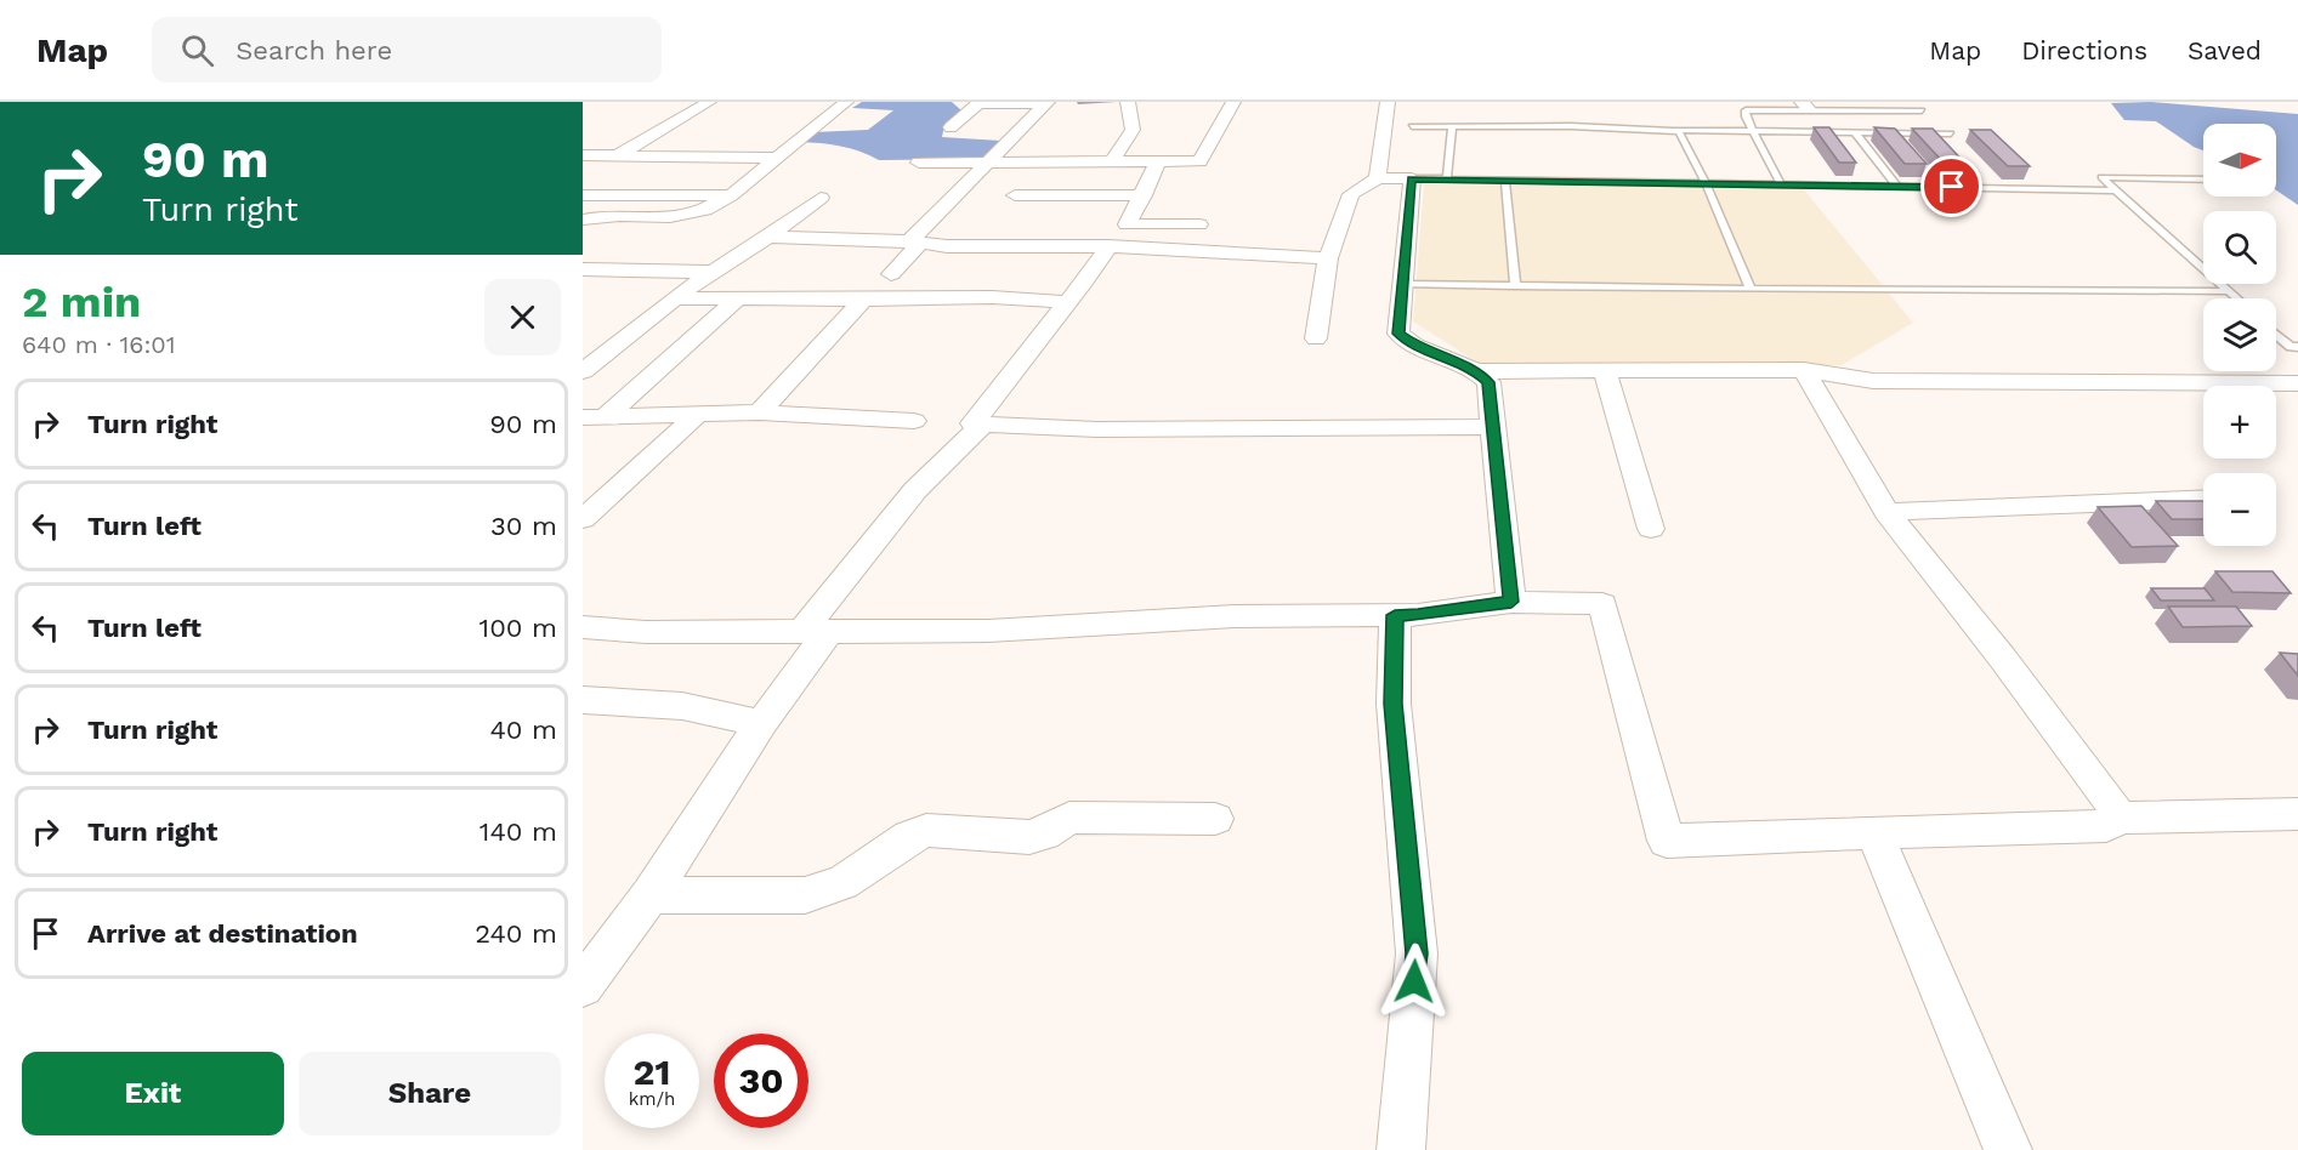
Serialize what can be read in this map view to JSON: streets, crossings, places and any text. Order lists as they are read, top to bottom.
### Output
{
  "north": "right",
  "page": {
    "header": "Map",
    "search": "Search here",
    "nav": ["Map", "Directions", "Saved"],
    "turn": ["90 m", "Turn right"],
    "map_buttons": ["+", "−"],
    "heading": ["2 min", "640 m · 16:01"],
    "list": [
      {
        "name": "Turn right",
        "value": "90 m"
      },
      {
        "name": "Turn left",
        "value": "30 m"
      },
      {
        "name": "Turn left",
        "value": "100 m"
      },
      {
        "name": "Turn right",
        "value": "40 m"
      },
      {
        "name": "Turn right",
        "value": "140 m"
      },
      {
        "name": "Arrive at destination",
        "value": "240 m"
      }
    ],
    "speed": "21 km/h",
    "limit": "30",
    "buttons": ["Exit", "Share"]
  }
}
